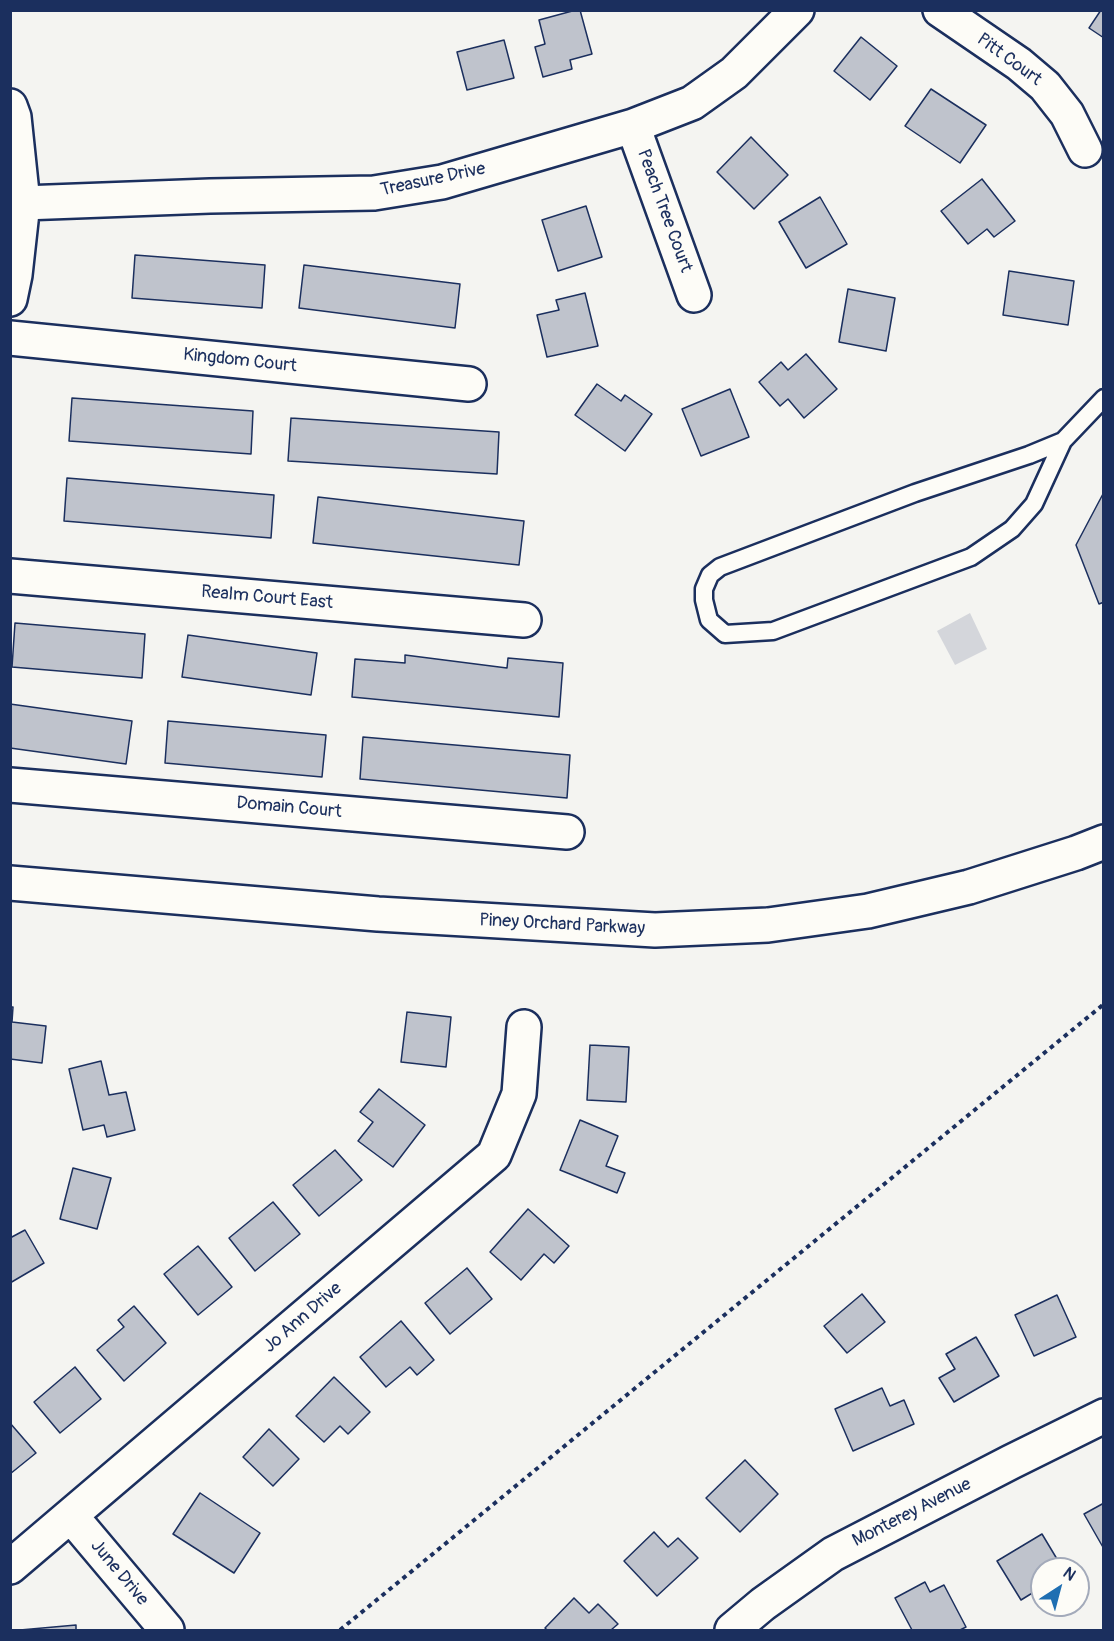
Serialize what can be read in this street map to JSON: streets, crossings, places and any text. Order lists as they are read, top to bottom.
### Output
{
  "streets": {
    "street": [
      "Pitt Court",
      "Treasure Drive",
      "Peach Tree Court",
      "Kingdom Court",
      "Realm Court East",
      "Domain Court",
      "Piney Orchard Parkway",
      "Jo Ann Drive",
      "Monterey Avenue",
      "June Drive"
    ]
  },
  "crossings": [
    ["Treasure Drive", "Peach Tree Court"],
    ["Jo Ann Drive", "June Drive"]
  ],
  "north": "top right"
}
